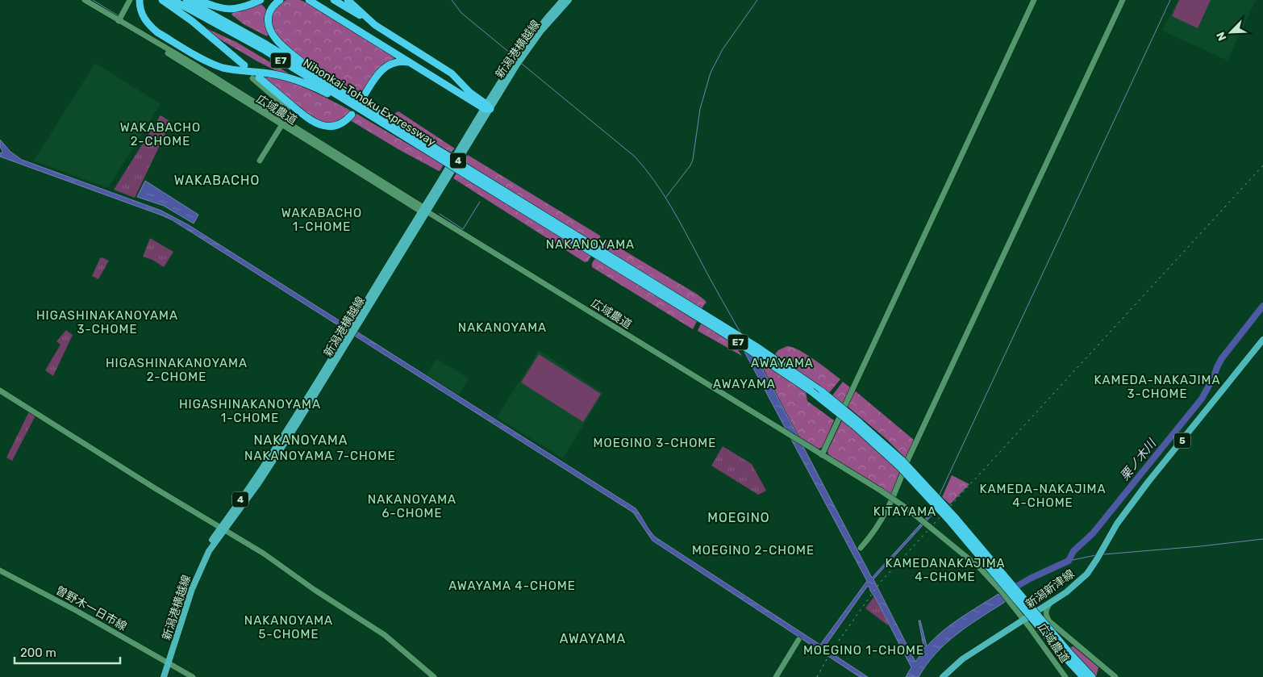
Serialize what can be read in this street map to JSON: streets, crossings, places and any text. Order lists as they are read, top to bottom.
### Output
{
  "streets": {
    "highway": ["E7", "Nihonkai-Tohoku Expressway"],
    "main road": [
      "新潟港横越線",
      "4",
      "5",
      "新潟新津線"
    ],
    "street": ["広域農道", "曽野木一日市線"]
  },
  "crossings": [
    ["新潟港横越線", "広域農道"],
    ["新潟港横越線", "曽野木一日市線"],
    ["広域農道", "新潟新津線"]
  ],
  "districts": [
    "WAKABACHO 2-CHOME",
    "WAKABACHO",
    "WAKABACHO 1-CHOME",
    "NAKANOYAMA",
    "HIGASHINAKANOYAMA 3-CHOME",
    "NAKANOYAMA",
    "HIGASHINAKANOYAMA 2-CHOME",
    "AWAYAMA",
    "KAMEDA-NAKAJIMA 3-CHOME",
    "AWAYAMA",
    "HIGASHINAKANOYAMA 1-CHOME",
    "NAKANOYAMA",
    "MOEGINO 3-CHOME",
    "NAKANOYAMA 7-CHOME",
    "KAMEDA-NAKAJIMA 4-CHOME",
    "NAKANOYAMA 6-CHOME",
    "KITAYAMA",
    "MOEGINO",
    "MOEGINO 2-CHOME",
    "KAMEDANAKAJIMA 4-CHOME",
    "AWAYAMA 4-CHOME",
    "NAKANOYAMA 5-CHOME",
    "AWAYAMA",
    "MOEGINO 1-CHOME"
  ],
  "water": ["栗ノ木川"],
  "scale_bar": "200 m",
  "north": "bottom left"
}
